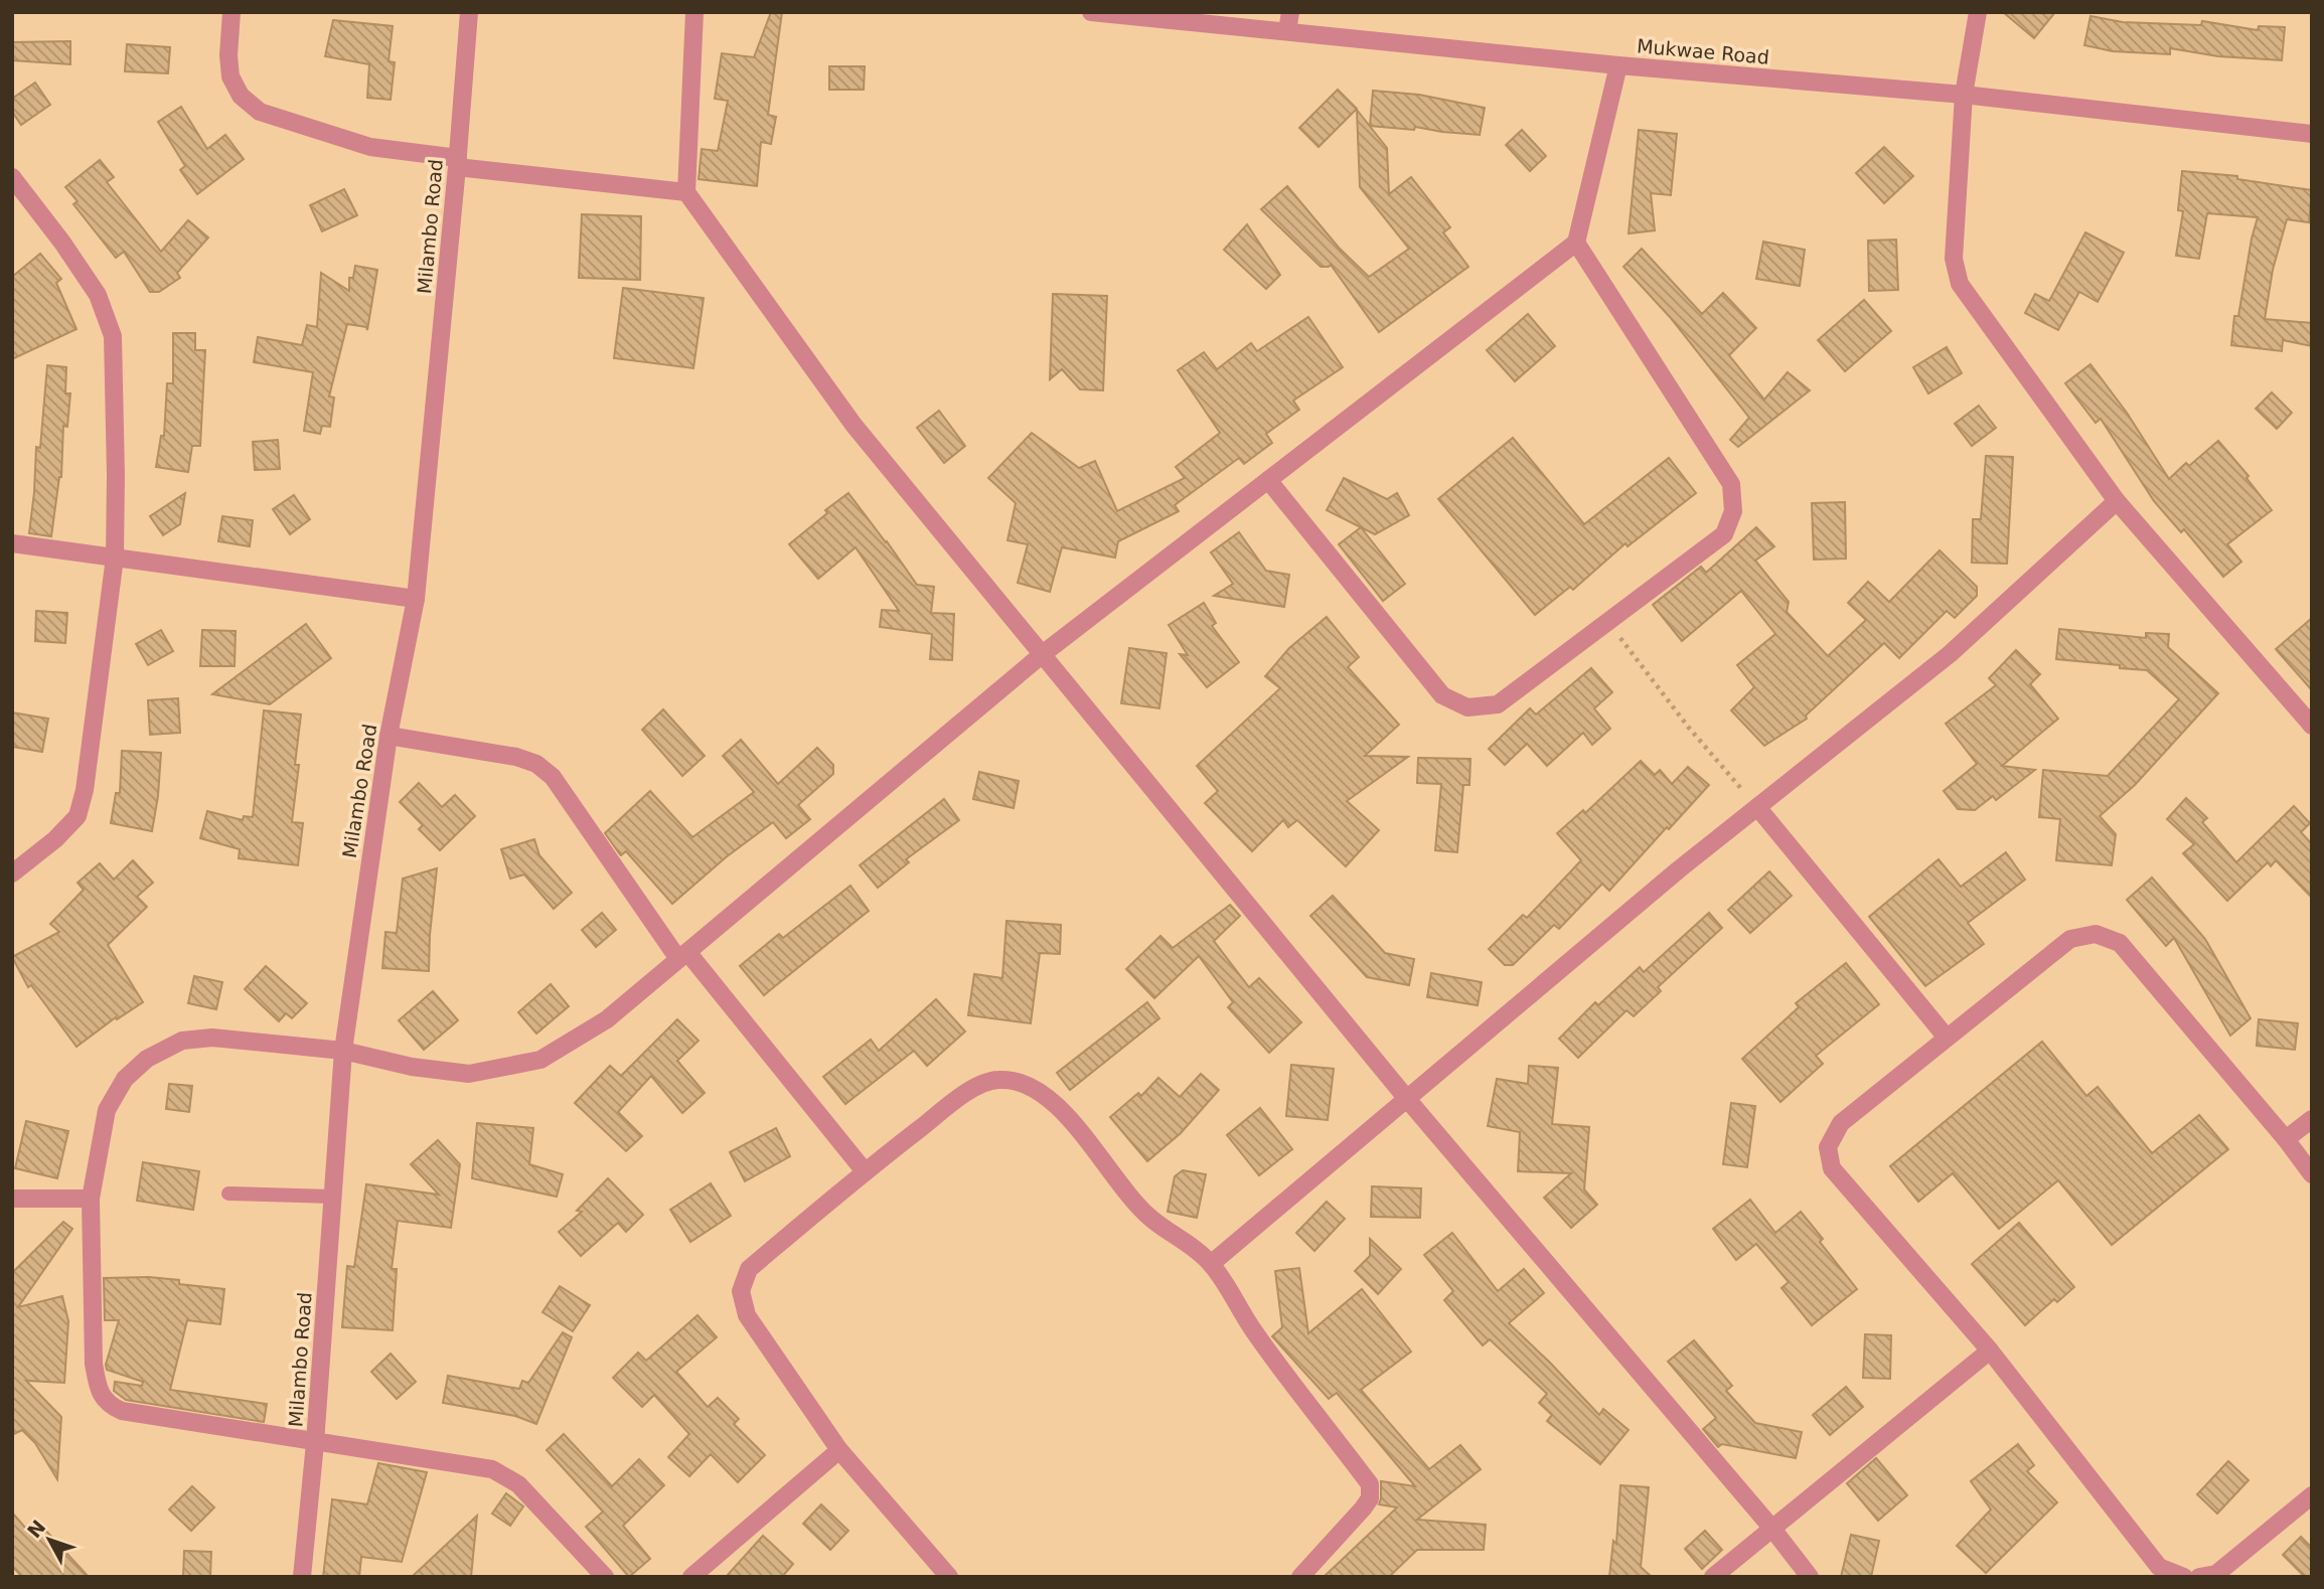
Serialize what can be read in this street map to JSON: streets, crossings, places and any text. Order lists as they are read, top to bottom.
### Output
{
  "streets": {
    "street": ["Mukwae Road", "Milambo Road"]
  },
  "north": "top left"
}
